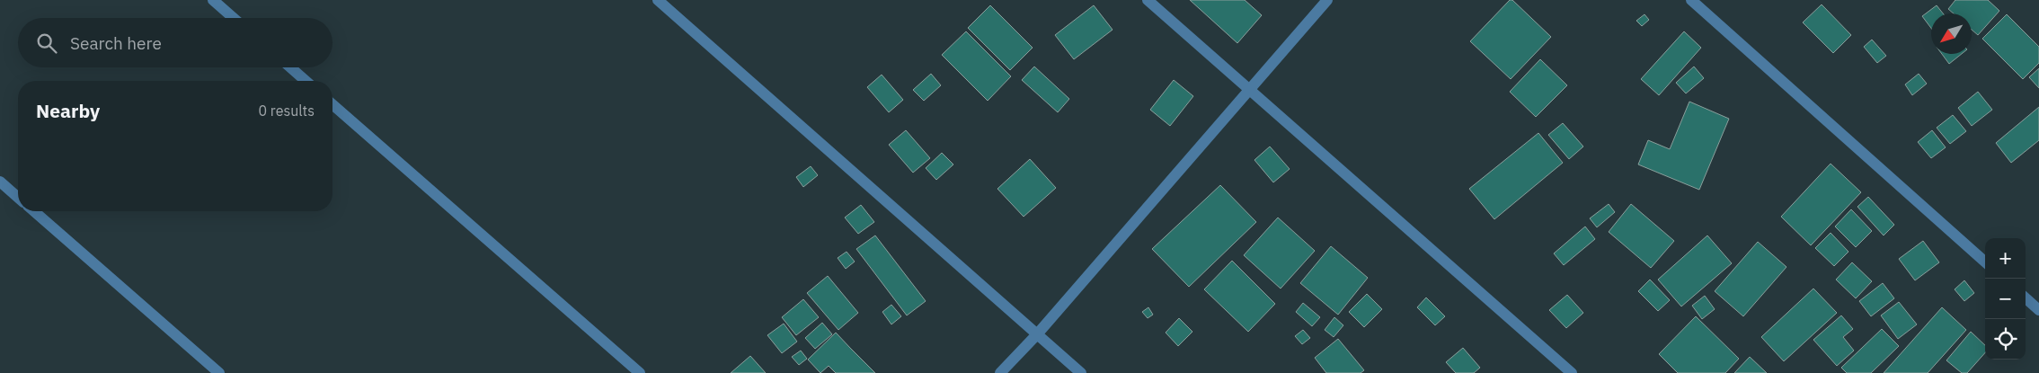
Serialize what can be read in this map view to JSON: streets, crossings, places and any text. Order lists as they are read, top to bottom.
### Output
{
  "north": "bottom left",
  "page": {
    "search": "Search here",
    "heading": ["Nearby", "0 results"],
    "map_buttons": ["+", "−"]
  }
}
